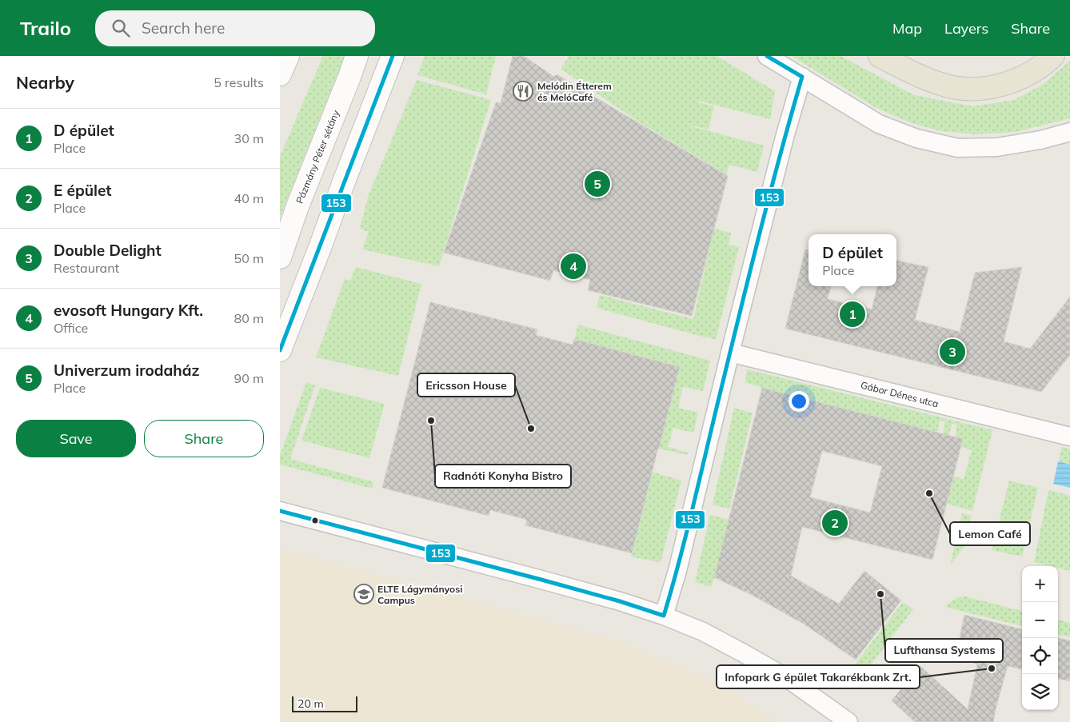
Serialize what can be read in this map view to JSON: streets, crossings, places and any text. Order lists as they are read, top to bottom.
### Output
{
  "streets": {
    "street": ["Pázmány Péter sétány", "Gábor Dénes utca"]
  },
  "places": {
    "restaurant": ["Melódin Étterem és MelóCafé"],
    "other": [
      "Radnóti Konyha Bistro",
      "Ericsson House",
      "Lemon Café",
      "Lufthansa Systems",
      "Infopark G épület Takarékbank Zrt."
    ],
    "school or university": ["ELTE Lágymányosi Campus"]
  },
  "lines": ["transit line 153"],
  "scale_bar": "20 m",
  "page": {
    "header": "Trailo",
    "search": "Search here",
    "nav": ["Map", "Layers", "Share"],
    "heading": ["Nearby", "5 results"],
    "list": [
      {
        "mark": "1",
        "name": "D épület",
        "note": "Place",
        "value": "30 m"
      },
      {
        "mark": "2",
        "name": "E épület",
        "note": "Place",
        "value": "40 m"
      },
      {
        "mark": "3",
        "name": "Double Delight",
        "note": "Restaurant",
        "value": "50 m"
      },
      {
        "mark": "4",
        "name": "evosoft Hungary Kft.",
        "note": "Office",
        "value": "80 m"
      },
      {
        "mark": "5",
        "name": "Univerzum irodaház",
        "note": "Place",
        "value": "90 m"
      }
    ],
    "pins": [
      "5",
      "4",
      "1",
      "3",
      "2"
    ],
    "popup": ["D épület", "Place"],
    "buttons": ["Save", "Share"],
    "map_buttons": ["+", "−"],
    "scale": "20 m"
  }
}
